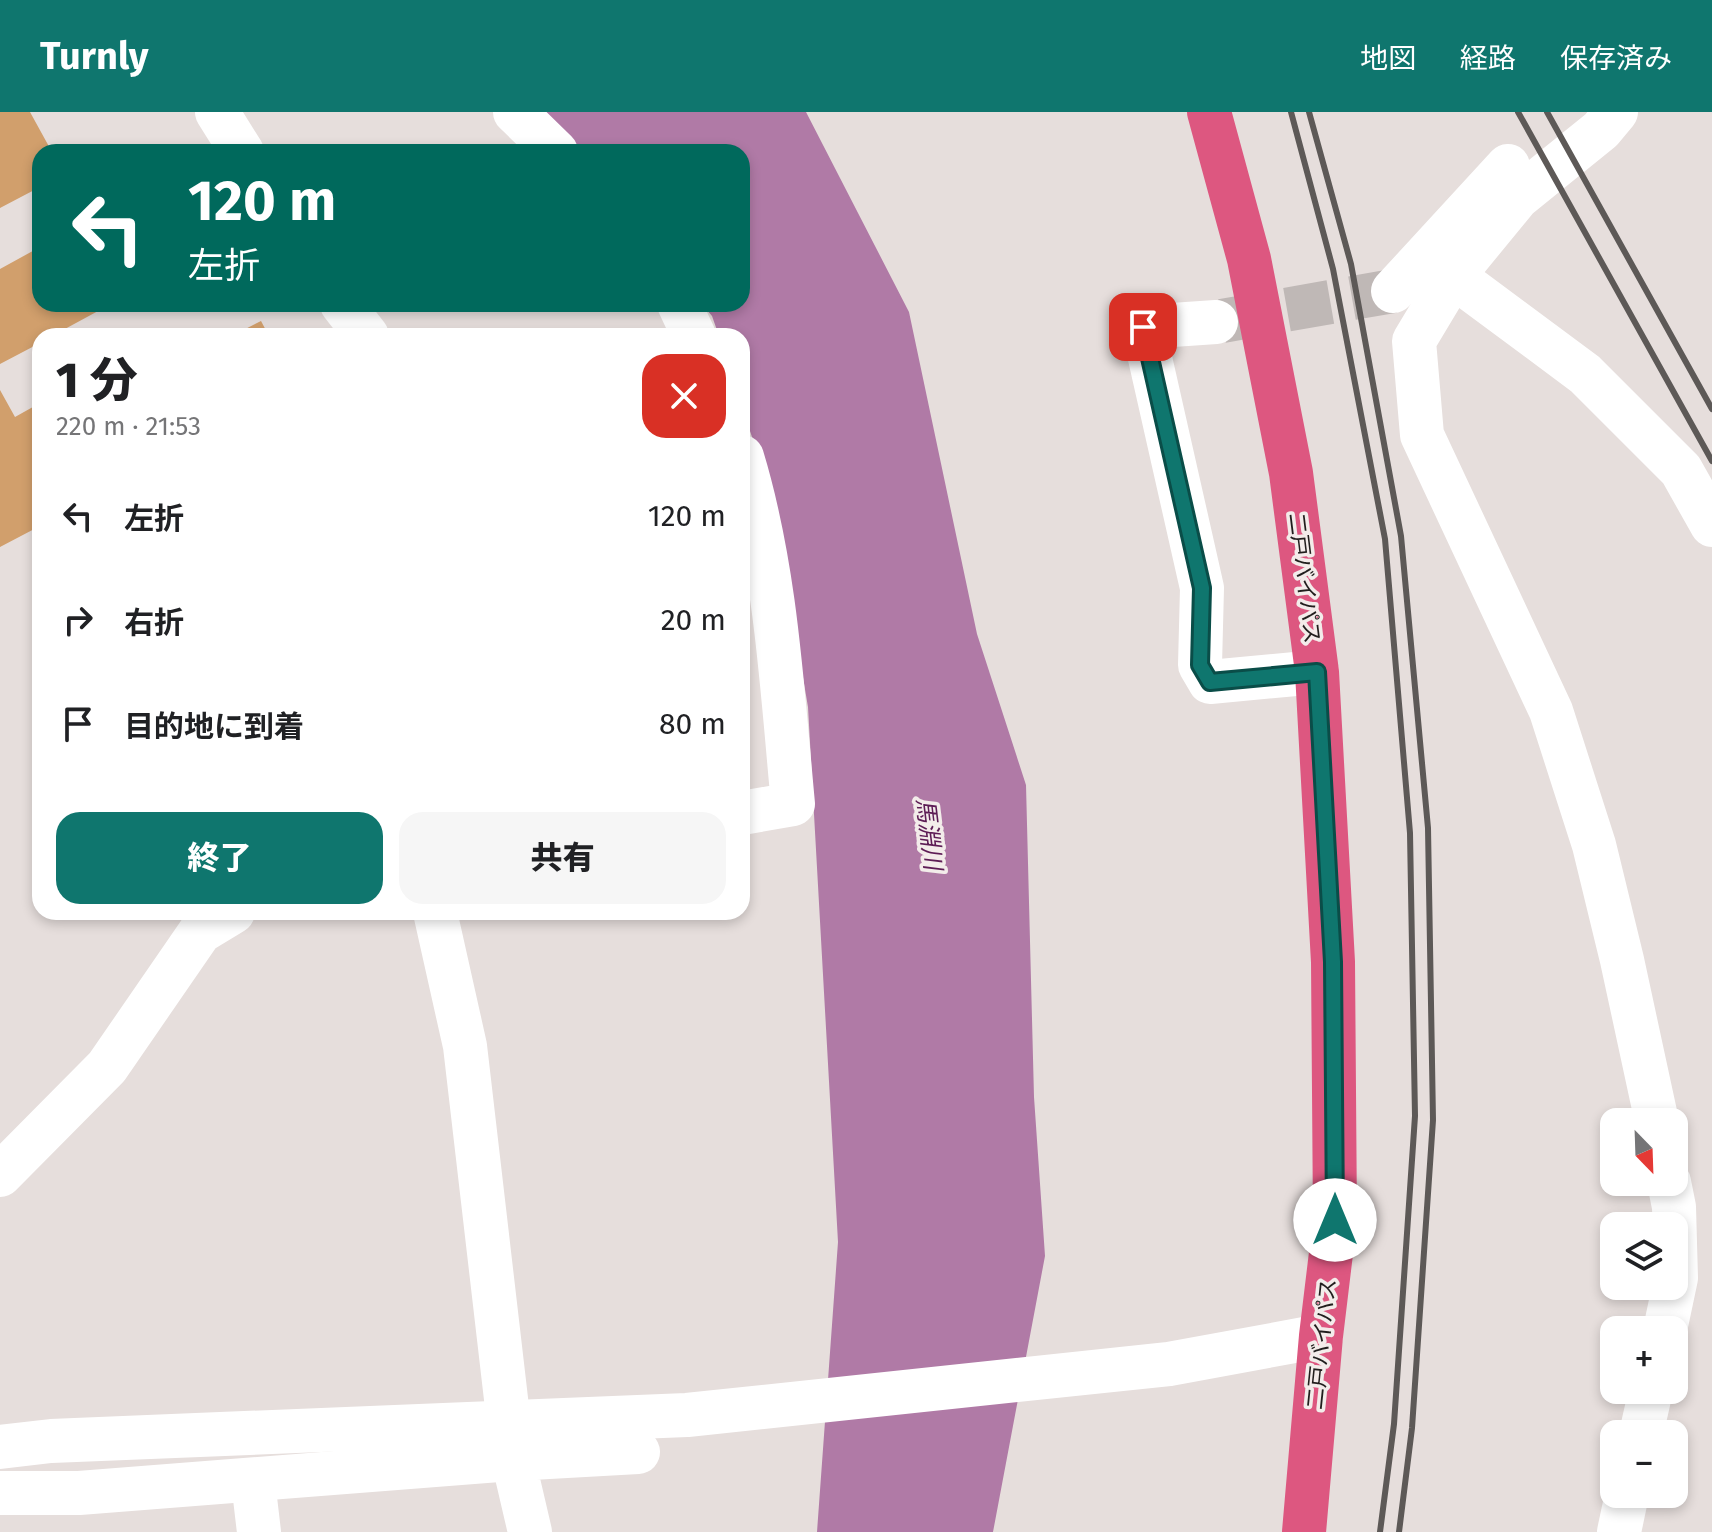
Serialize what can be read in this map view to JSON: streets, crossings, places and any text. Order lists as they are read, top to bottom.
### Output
{
  "streets": {
    "highway": ["二戸バイパス"]
  },
  "water": ["馬淵川"],
  "north": "bottom right",
  "page": {
    "header": "Turnly",
    "nav": ["地図", "経路", "保存済み"],
    "turn": ["120 m", "左折"],
    "heading": ["1 分", "220 m · 21:53"],
    "list": [
      {
        "name": "左折",
        "value": "120 m"
      },
      {
        "name": "右折",
        "value": "20 m"
      },
      {
        "name": "目的地に到着",
        "value": "80 m"
      }
    ],
    "buttons": ["終了", "共有"],
    "map_buttons": ["+", "−"]
  }
}
